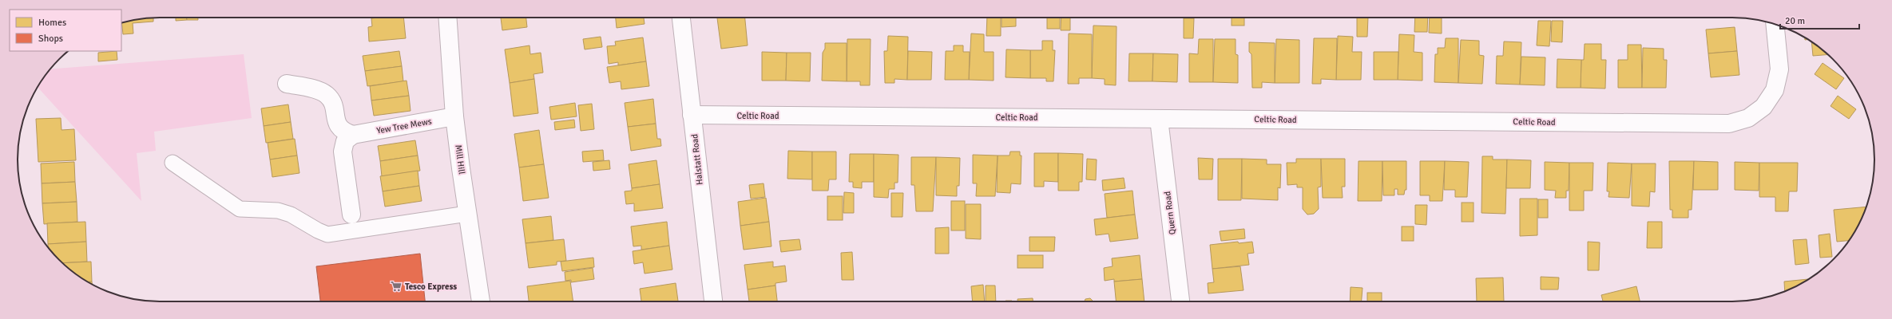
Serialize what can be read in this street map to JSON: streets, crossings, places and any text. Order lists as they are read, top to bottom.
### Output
{
  "streets": {
    "street": [
      "Celtic Road",
      "Yew Tree Mews",
      "Mill Hill",
      "Halstatt Road",
      "Quern Road"
    ]
  },
  "crossings": [
    ["Celtic Road", "Halstatt Road"],
    ["Celtic Road", "Quern Road"],
    ["Yew Tree Mews", "Mill Hill"]
  ],
  "places": {
    "supermarket": ["Tesco Express"]
  },
  "legend": ["Homes", "Shops"],
  "scale_bar": "20 m"
}
